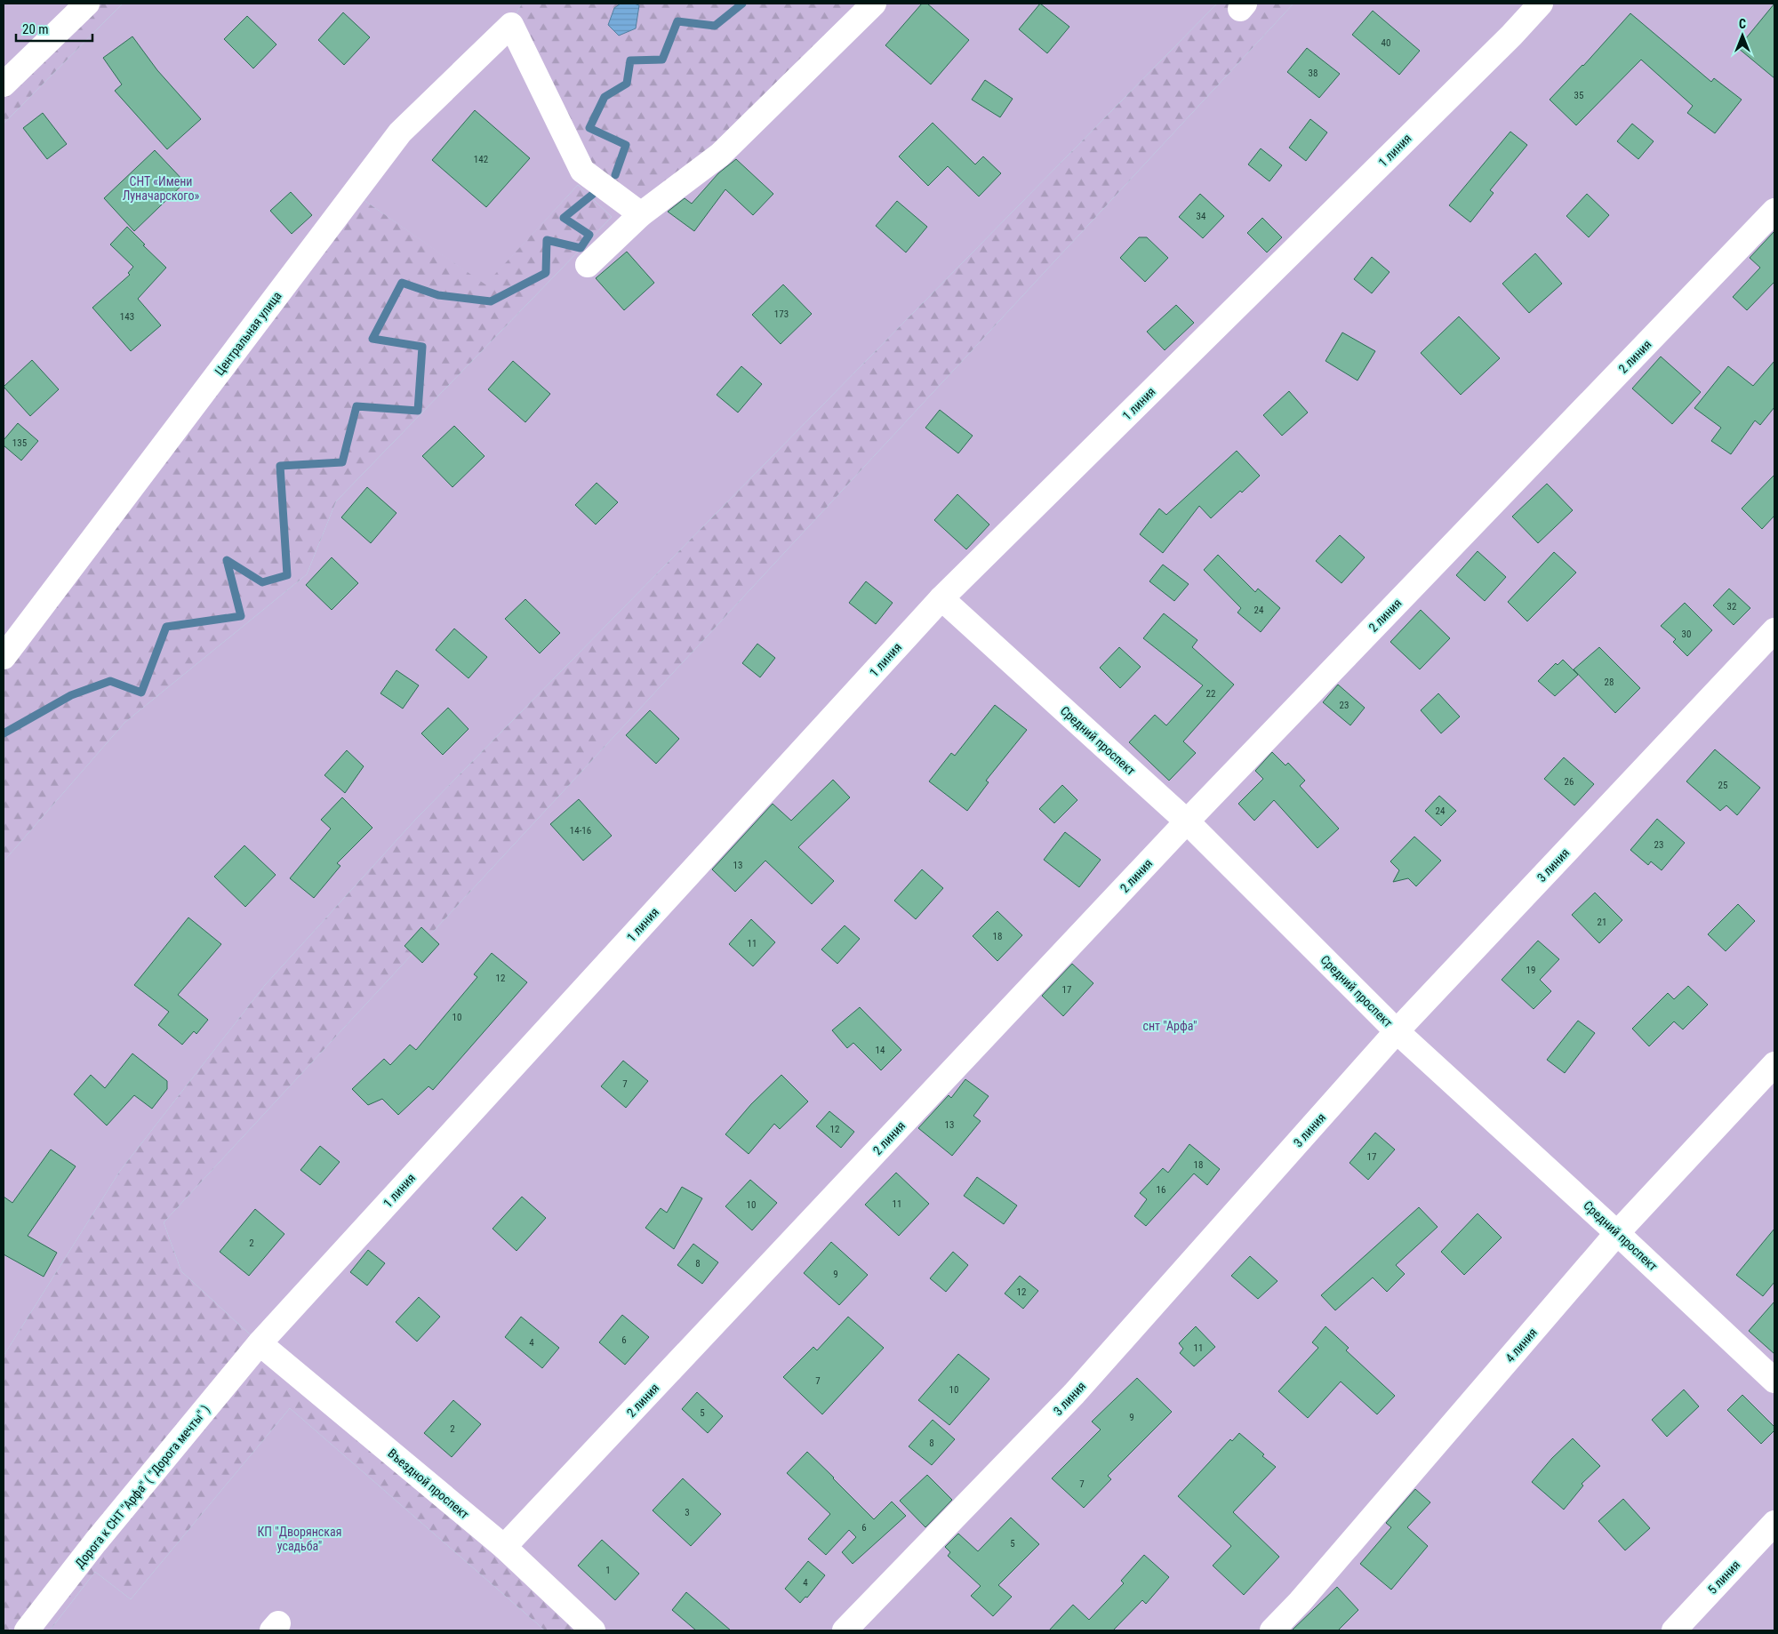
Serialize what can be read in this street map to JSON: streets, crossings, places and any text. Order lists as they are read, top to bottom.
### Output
{
  "streets": {
    "street": [
      "1 линия",
      "Центральная улица",
      "2 линия",
      "Средний проспект",
      "3 линия",
      "4 линия",
      "Въездной проспект",
      "Дорога к СНТ \"Арфа\" ( \"Дорога мечты\" )",
      "5 линия"
    ]
  },
  "crossings": [
    ["1 линия", "Средний проспект"],
    ["1 линия", "Въездной проспект"],
    ["1 линия", "Дорога к СНТ \"Арфа\" ( \"Дорога мечты\" )"],
    ["2 линия", "Средний проспект"],
    ["2 линия", "Въездной проспект"],
    ["Средний проспект", "3 линия"],
    ["Средний проспект", "4 линия"],
    ["Въездной проспект", "Дорога к СНТ \"Арфа\" ( \"Дорога мечты\" )"]
  ],
  "parks": ["СНТ «Имени Луначарского»", "снт \"Арфа\"", "КП \"Дворянская усадьба\""],
  "house_numbers": [
    "40",
    "38",
    "35",
    "142",
    "34",
    "173",
    "143",
    "135",
    "32",
    "24",
    "30",
    "28",
    "22",
    "23",
    "26",
    "25",
    "24",
    "14-16",
    "23",
    "13",
    "21",
    "18",
    "11",
    "19",
    "12",
    "17",
    "10",
    "14",
    "7",
    "13",
    "12",
    "17",
    "18",
    "16",
    "11",
    "10",
    "2",
    "8",
    "9",
    "12",
    "6",
    "4",
    "11",
    "7",
    "10",
    "5",
    "9",
    "2",
    "8",
    "7",
    "3",
    "6",
    "5",
    "1",
    "4"
  ],
  "scale_bar": "20 m",
  "north": "top"
}
